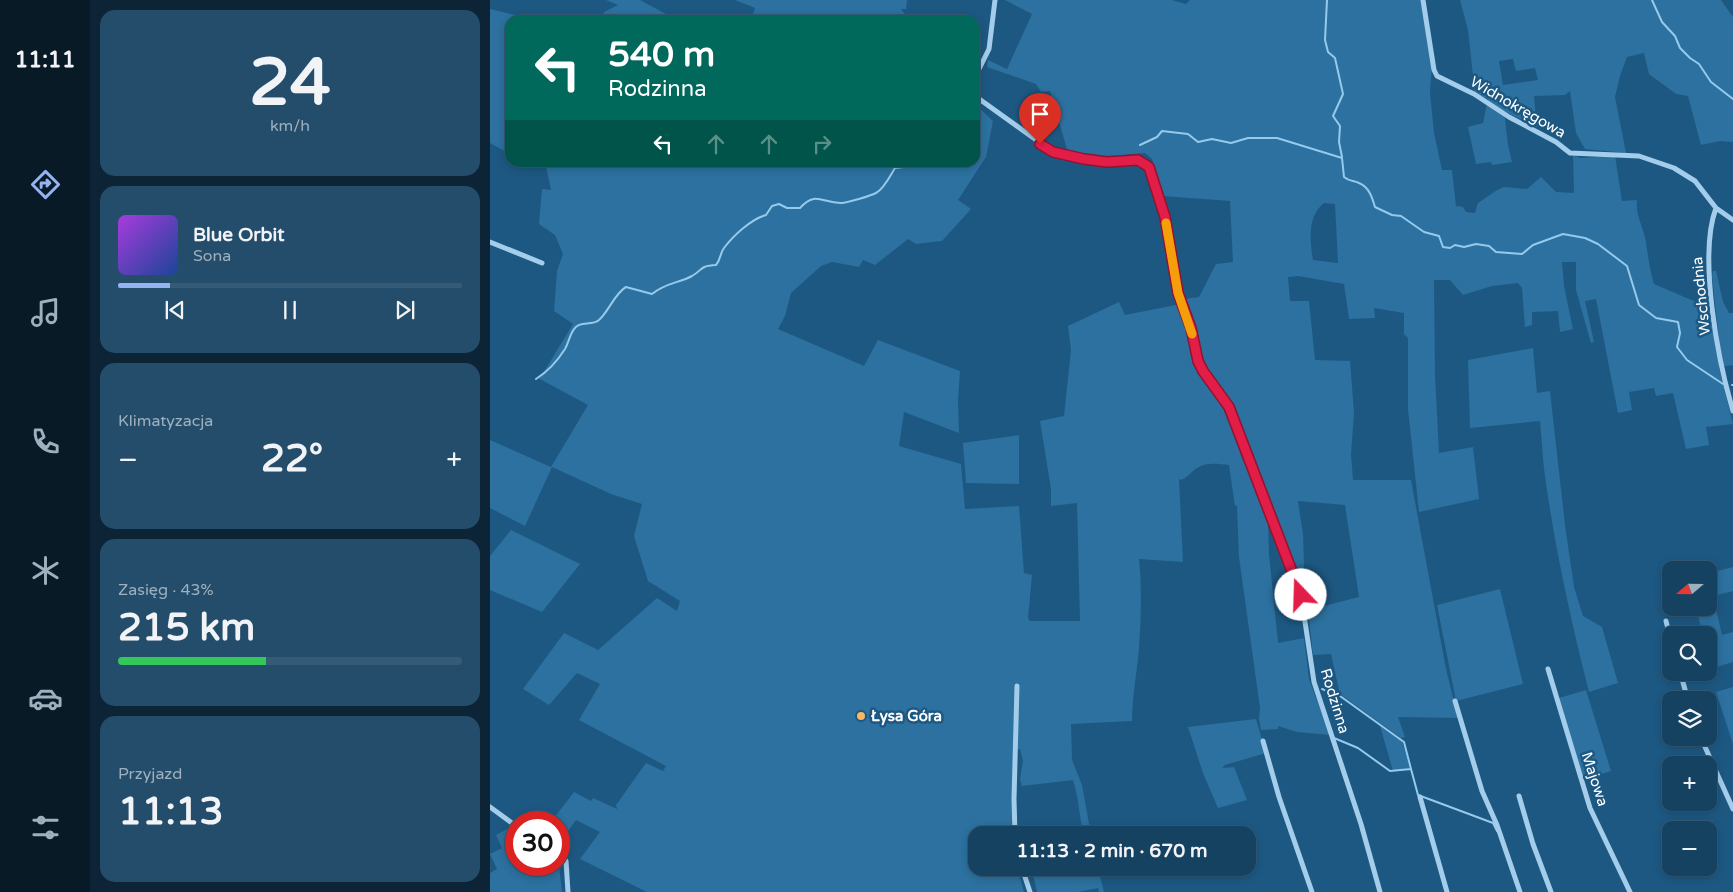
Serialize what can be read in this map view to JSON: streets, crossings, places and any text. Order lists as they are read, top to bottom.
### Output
{
  "streets": {
    "street": [
      "Widnokręgowa",
      "Wschodnia",
      "Rodzinna",
      "Majowa"
    ]
  },
  "crossings": [
    ["Widnokręgowa", "Wschodnia"]
  ],
  "places": ["Łysa Góra"],
  "north": "left",
  "page": {
    "tabs": "11:11",
    "tile": [
      ["24", "km/h"],
      "Klimatyzacja",
      ["Zasięg · 43%", "215 km"],
      ["Przyjazd", "11:13"]
    ],
    "turn": ["540 m", "Rodzinna"],
    "song": ["Blue Orbit", "Sona"],
    "heat": ["−", "22°", "+"],
    "map_buttons": ["+", "−"],
    "limit": "30",
    "trip": "11:13 · 2 min · 670 m"
  }
}
